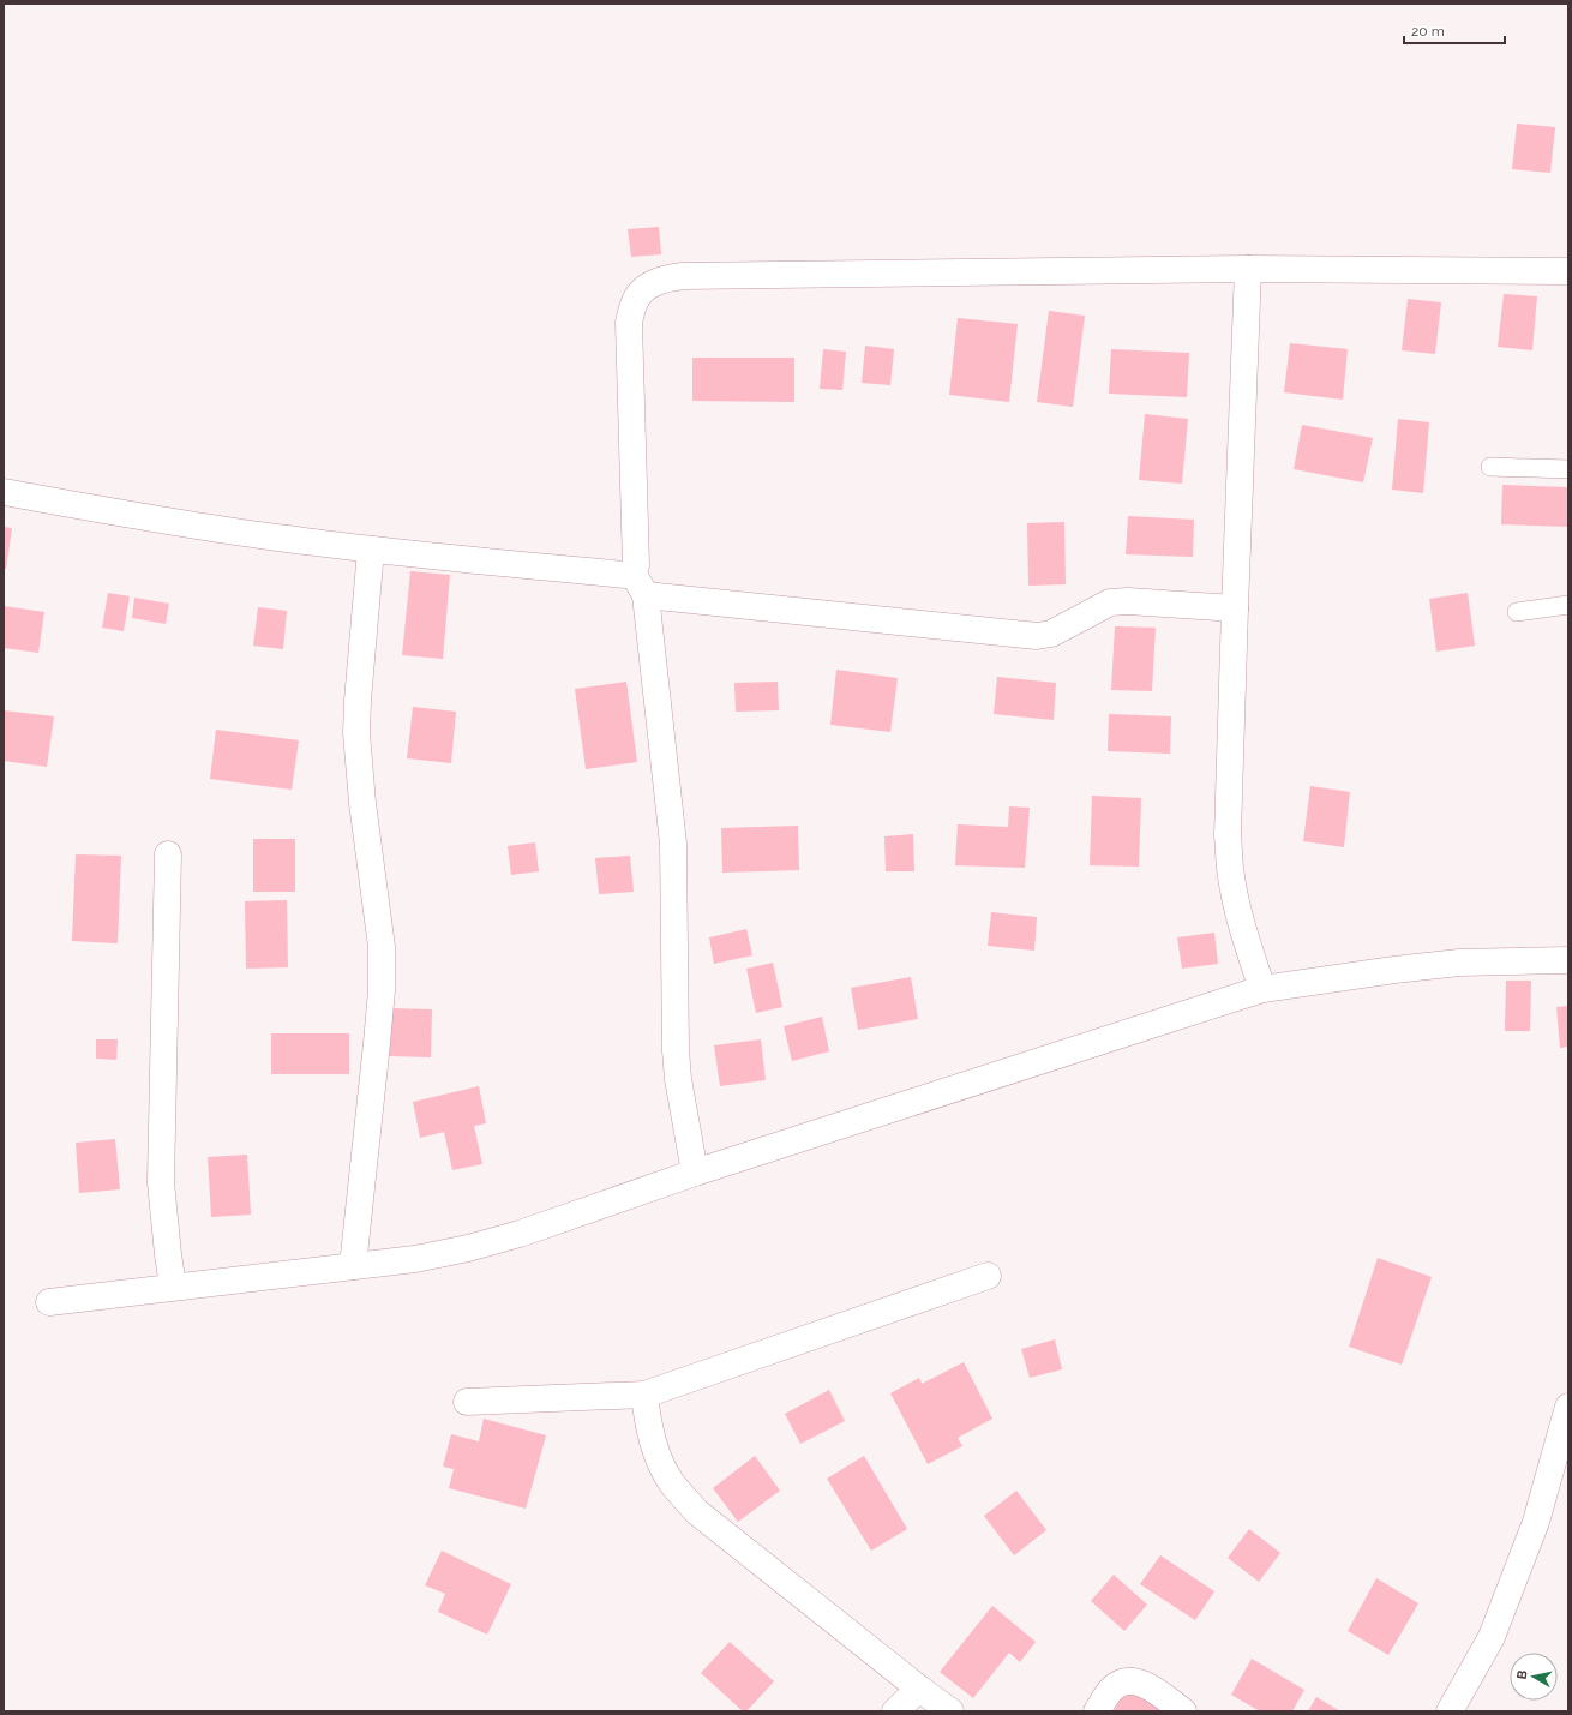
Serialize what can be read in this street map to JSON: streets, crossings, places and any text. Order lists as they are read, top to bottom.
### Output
{
  "scale_bar": "20 m",
  "north": "left"
}
